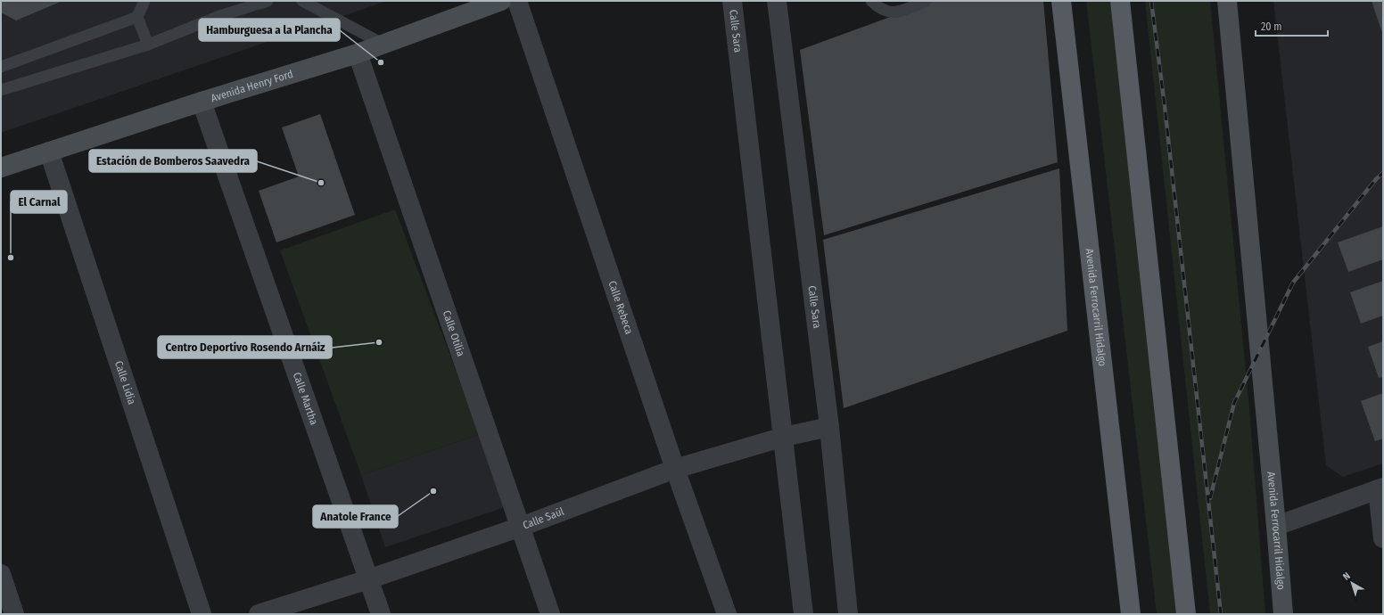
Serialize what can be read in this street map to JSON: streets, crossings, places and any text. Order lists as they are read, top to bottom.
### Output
{
  "streets": {
    "main road": ["Avenida Ferrocarril Hidalgo"],
    "street": [
      "Calle Sara",
      "Avenida Henry Ford",
      "Calle Rebeca",
      "Calle Otilia",
      "Calle Lidia",
      "Calle Martha",
      "Calle Saúl"
    ]
  },
  "crossings": [
    ["Calle Sara", "Calle Saúl"],
    ["Avenida Henry Ford", "Calle Otilia"],
    ["Avenida Henry Ford", "Calle Lidia"],
    ["Avenida Henry Ford", "Calle Martha"],
    ["Calle Rebeca", "Calle Saúl"],
    ["Calle Otilia", "Calle Saúl"],
    ["Calle Martha", "Calle Saúl"]
  ],
  "places": [
    "Hamburguesa a la Plancha",
    "Estación de Bomberos Saavedra",
    "El Carnal",
    "Centro Deportivo Rosendo Arnáiz",
    "Anatole France"
  ],
  "scale_bar": "20 m",
  "north": "top left"
}
